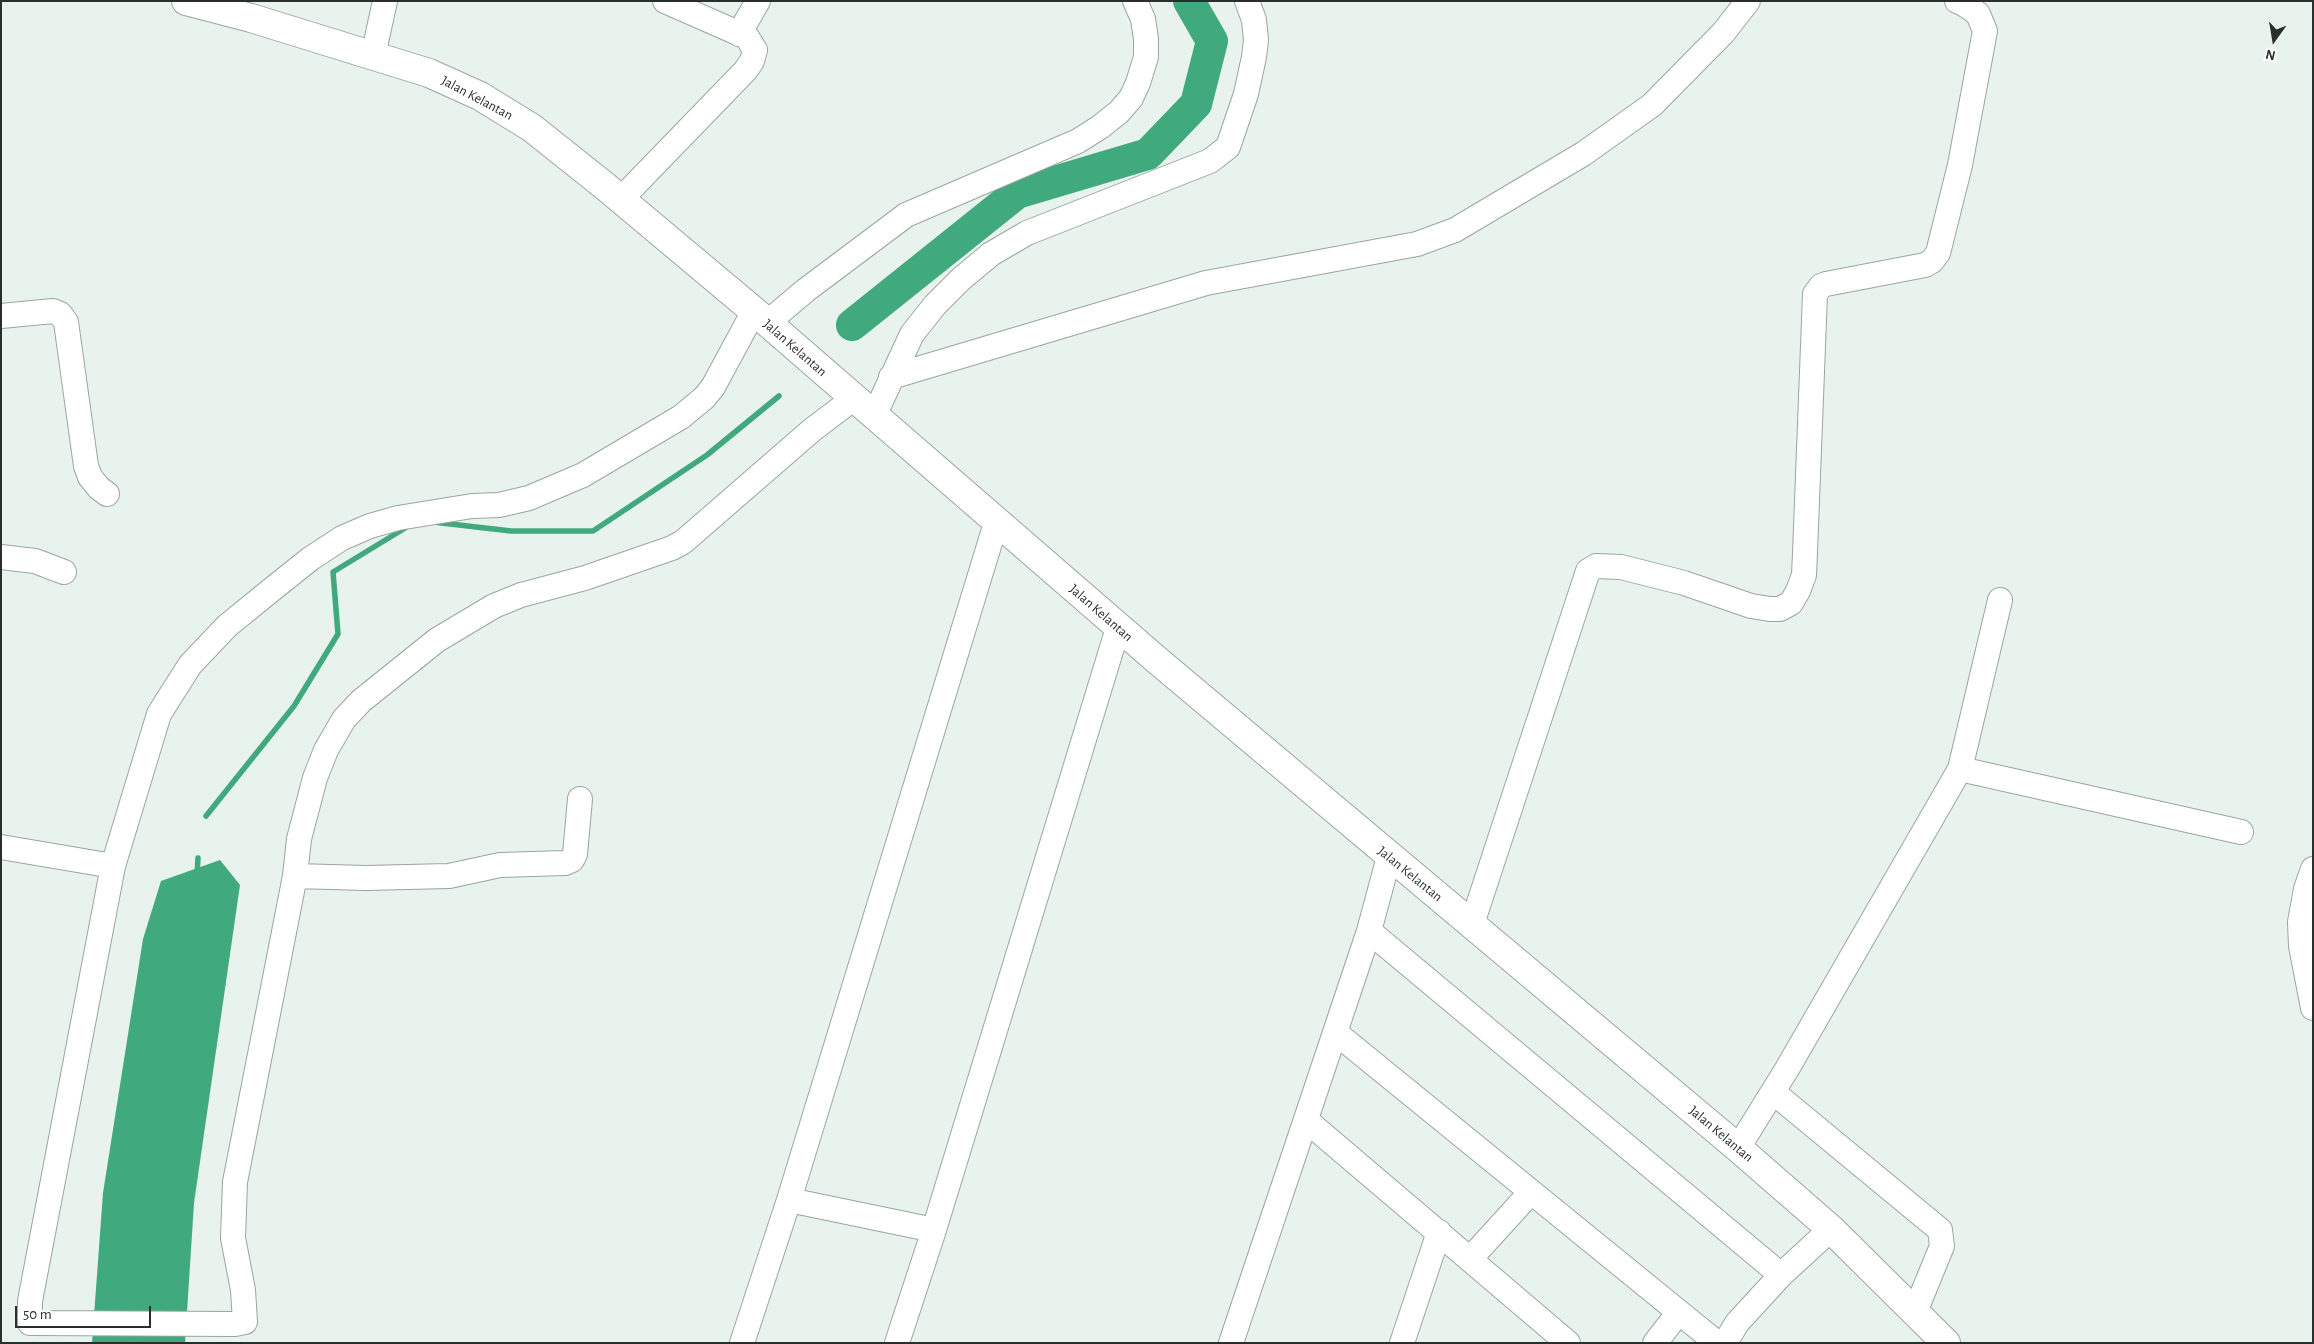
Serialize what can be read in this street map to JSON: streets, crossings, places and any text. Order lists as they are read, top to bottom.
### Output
{
  "streets": {
    "highway": ["Jalan Kelantan"]
  },
  "scale_bar": "50 m",
  "north": "bottom"
}
